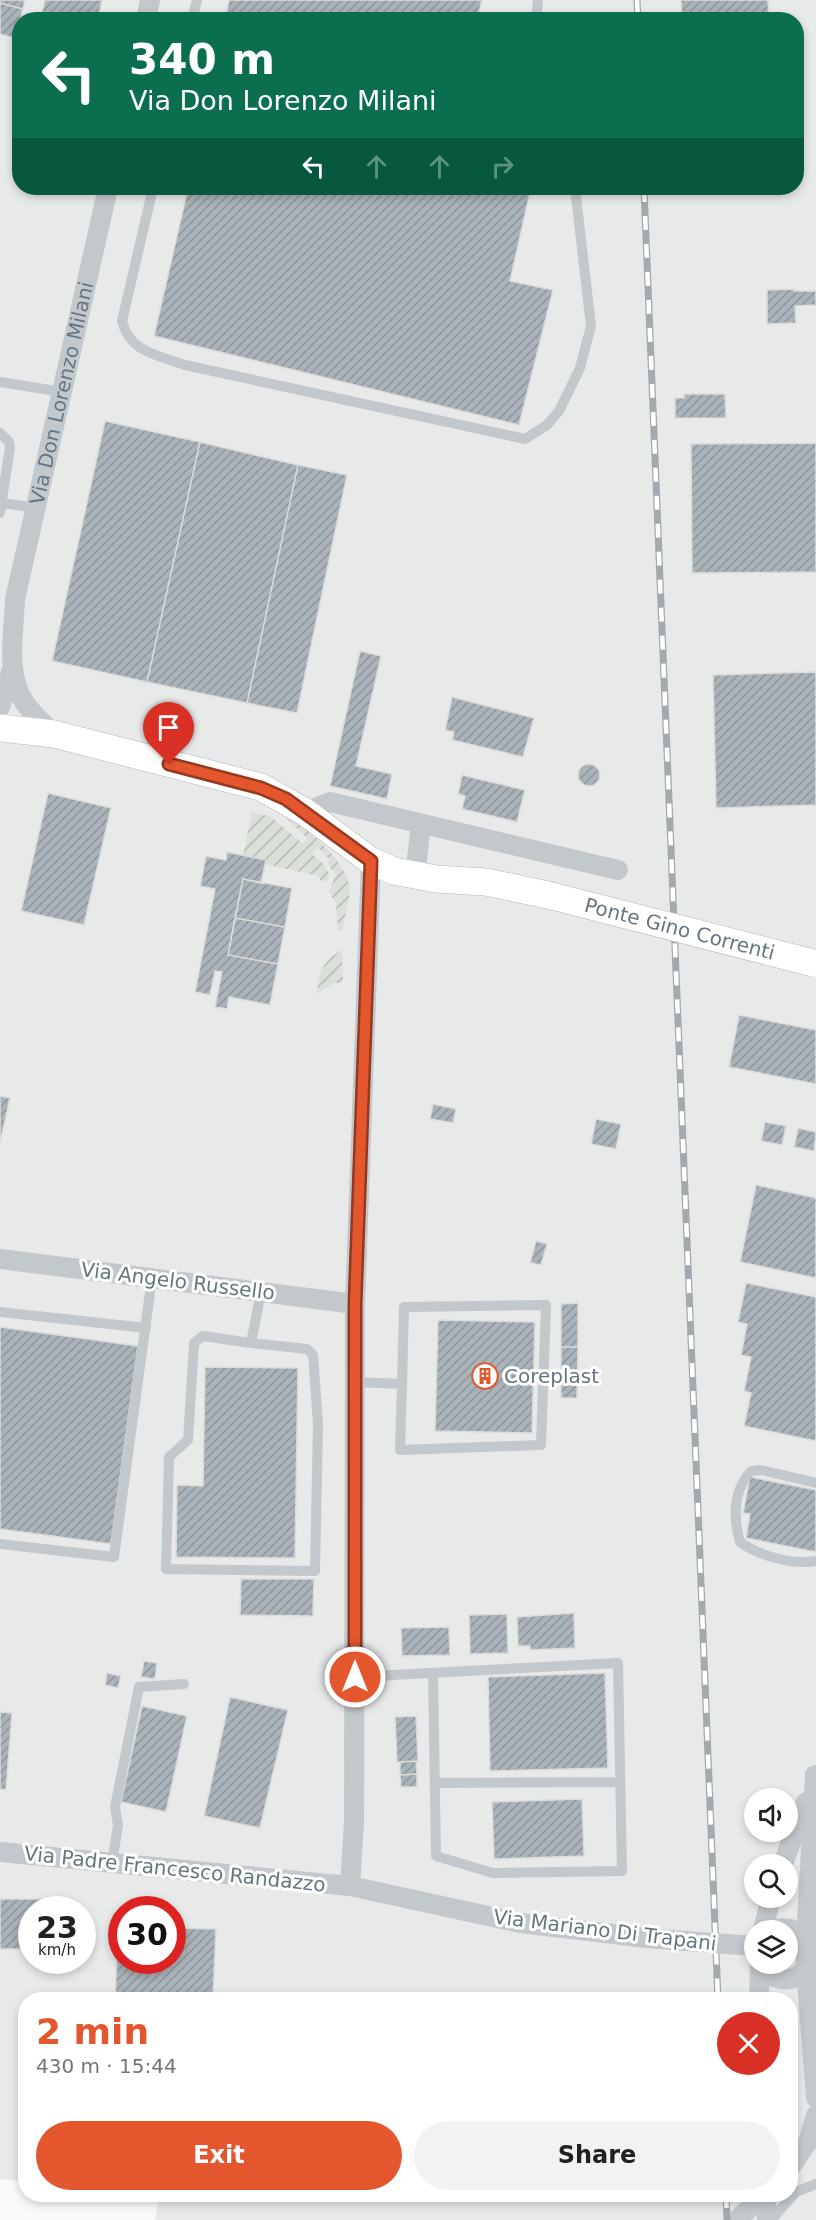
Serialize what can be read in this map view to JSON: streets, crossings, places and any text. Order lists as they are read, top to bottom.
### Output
{
  "streets": {
    "street": [
      "Via Don Lorenzo Milani",
      "Ponte Gino Correnti",
      "Via Angelo Russello",
      "Via Padre Francesco Randazzo",
      "Via Mariano Di Trapani"
    ]
  },
  "crossings": [
    ["Via Padre Francesco Randazzo", "Via Mariano Di Trapani"]
  ],
  "places": {
    "building": ["Coreplast"]
  },
  "page": {
    "turn": ["340 m", "Via Don Lorenzo Milani"],
    "speed": "23 km/h",
    "limit": "30",
    "heading": ["2 min", "430 m · 15:44"],
    "buttons": ["Exit", "Share"]
  }
}
